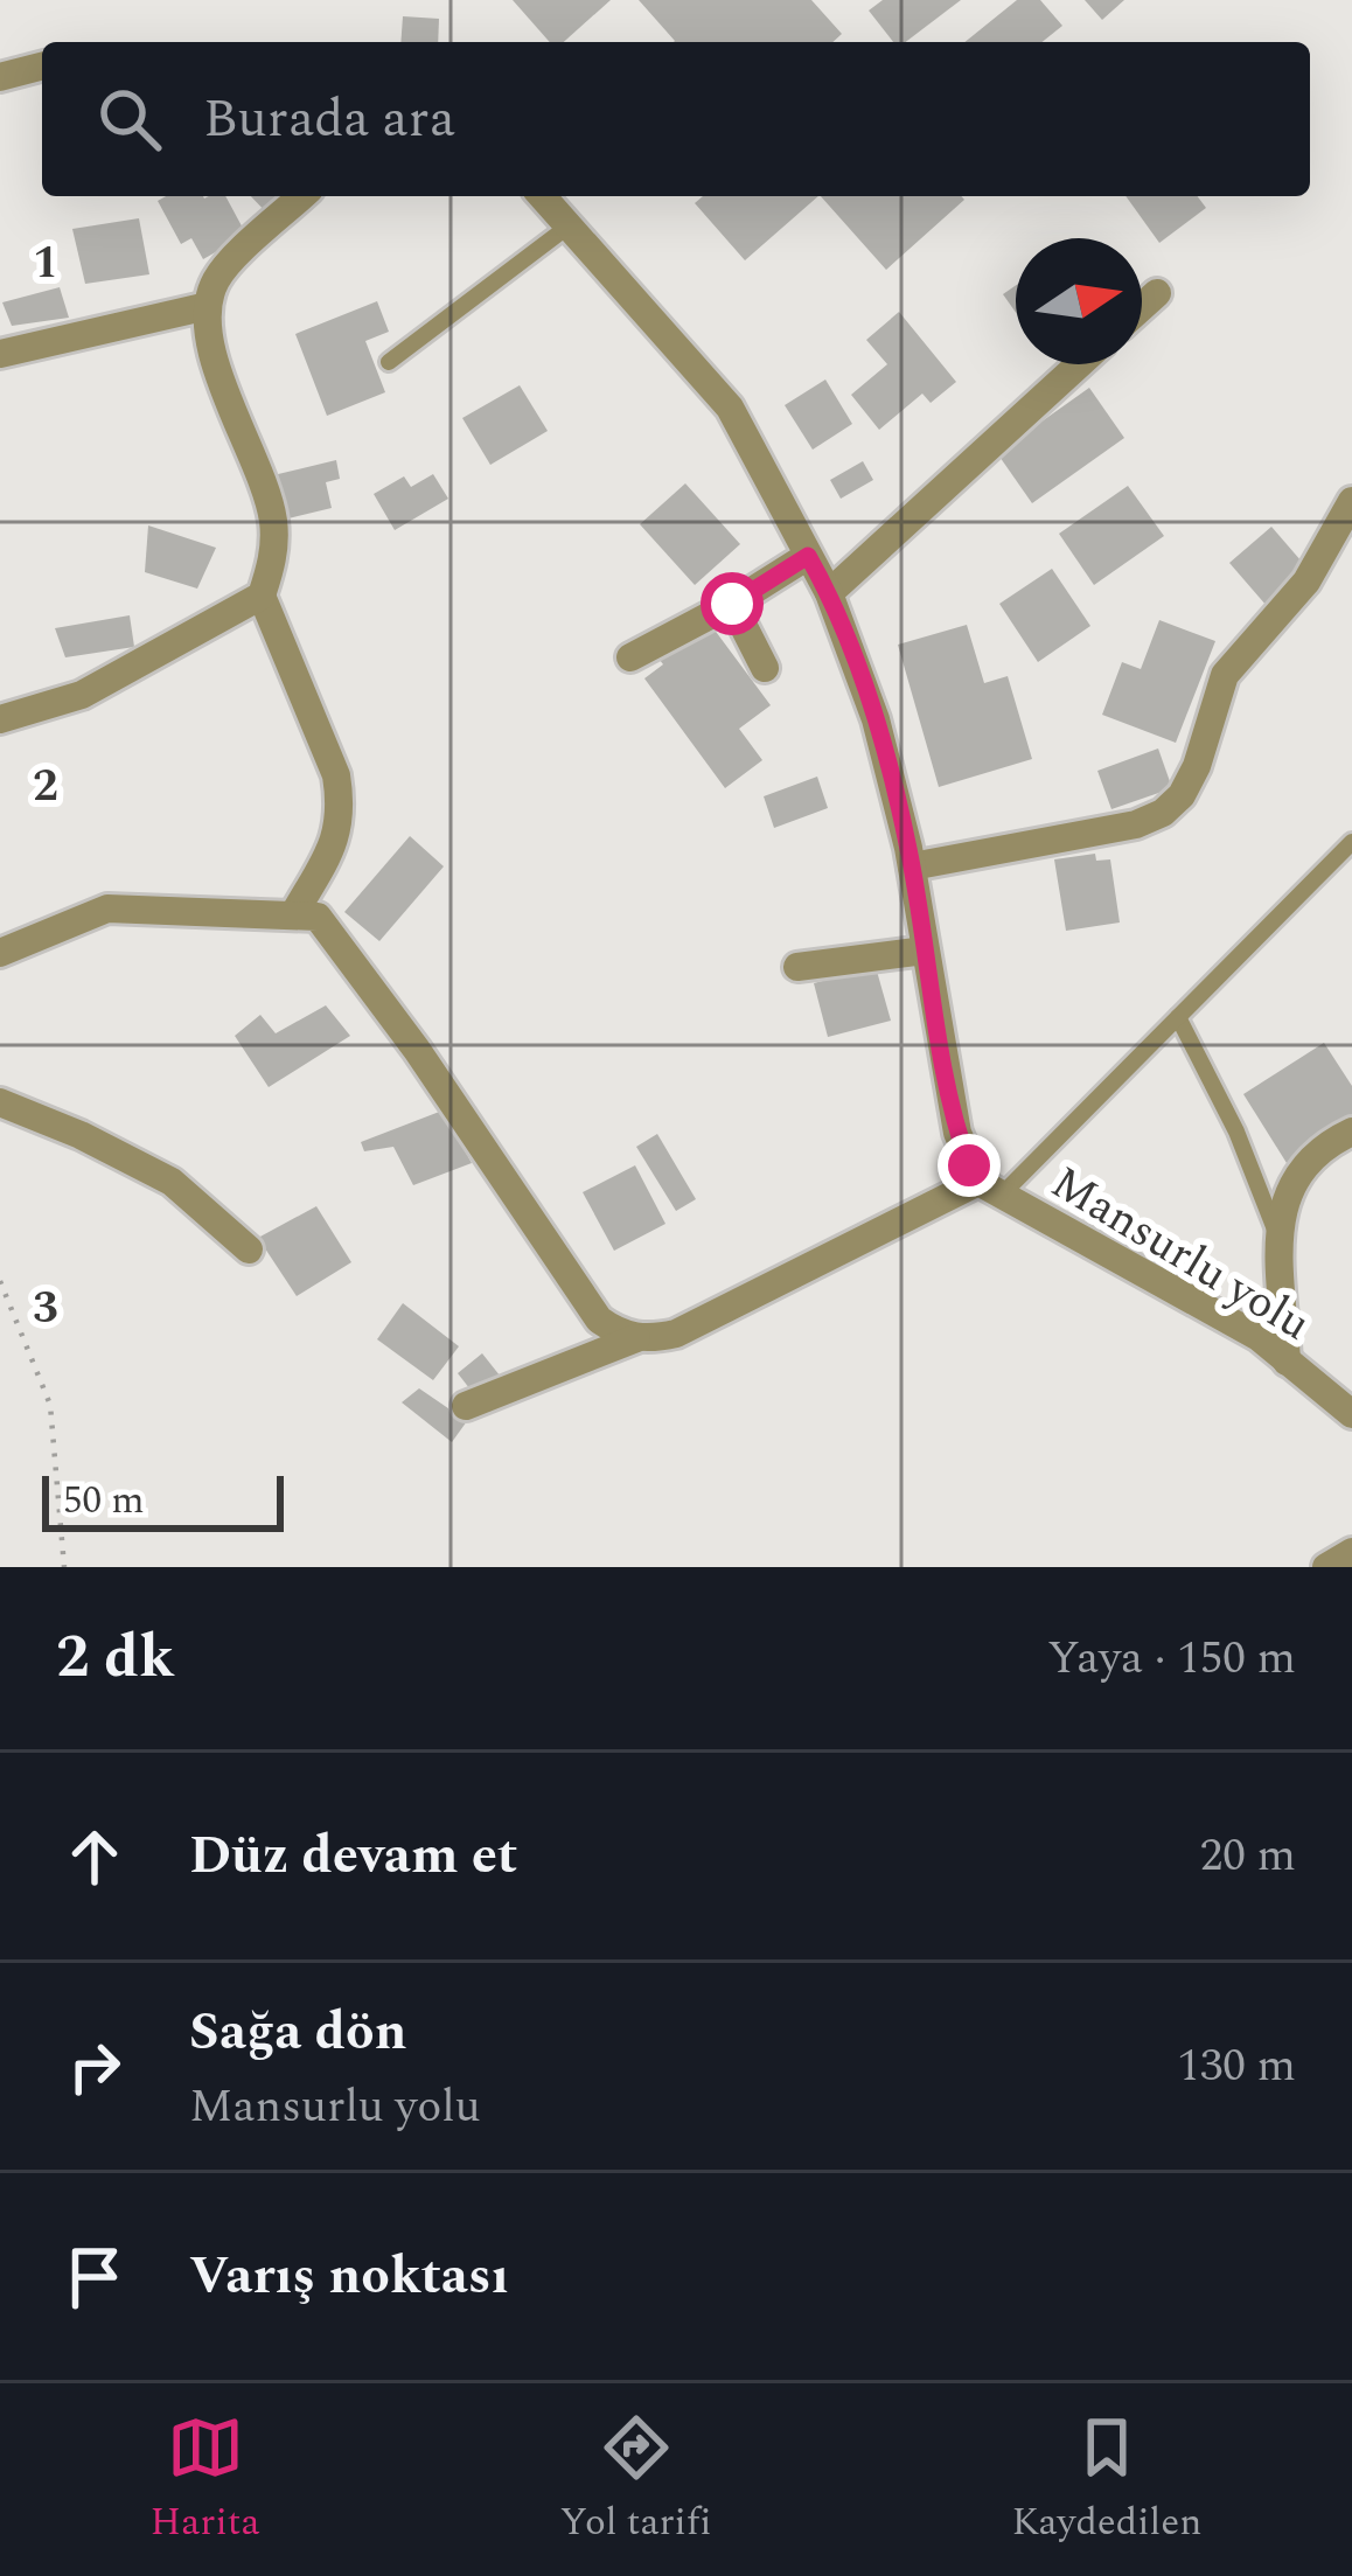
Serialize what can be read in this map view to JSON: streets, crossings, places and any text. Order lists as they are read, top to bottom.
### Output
{
  "streets": {
    "street": ["Mansurlu yolu"]
  },
  "scale_bar": "50 m",
  "north": "right",
  "page": {
    "search": "Burada ara",
    "scale": "50 m",
    "heading": ["2 dk", "Yaya · 150 m"],
    "list": [
      ["Düz devam et", "20 m"],
      ["Sağa dön", "Mansurlu yolu", "130 m"],
      "Varış noktası"
    ],
    "nav": ["Harita", "Yol tarifi", "Kaydedilen"]
  },
  "grid": {
    "rows": ["1", "2", "3"]
  }
}
